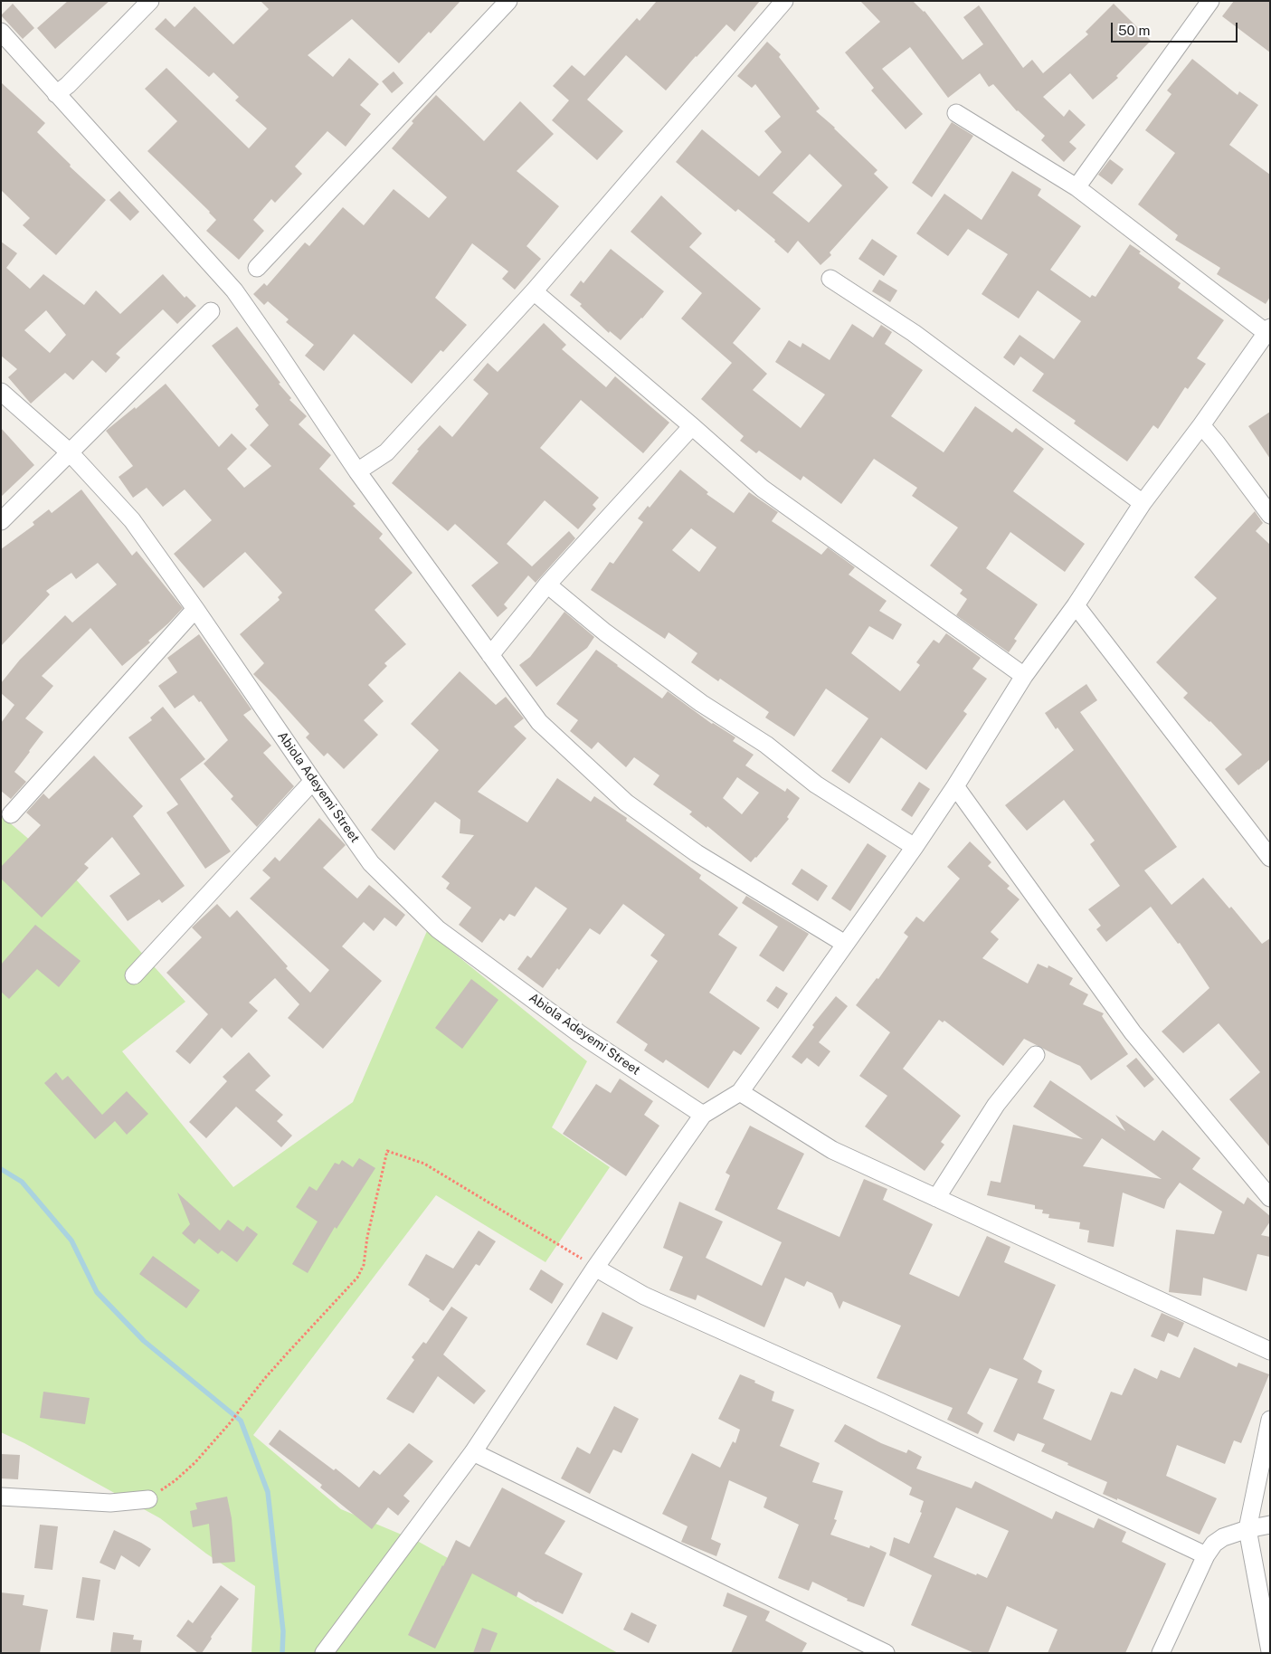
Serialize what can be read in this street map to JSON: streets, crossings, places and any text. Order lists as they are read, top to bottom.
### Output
{
  "streets": {
    "street": ["Abiola Adeyemi Street"]
  },
  "scale_bar": "50 m"
}
